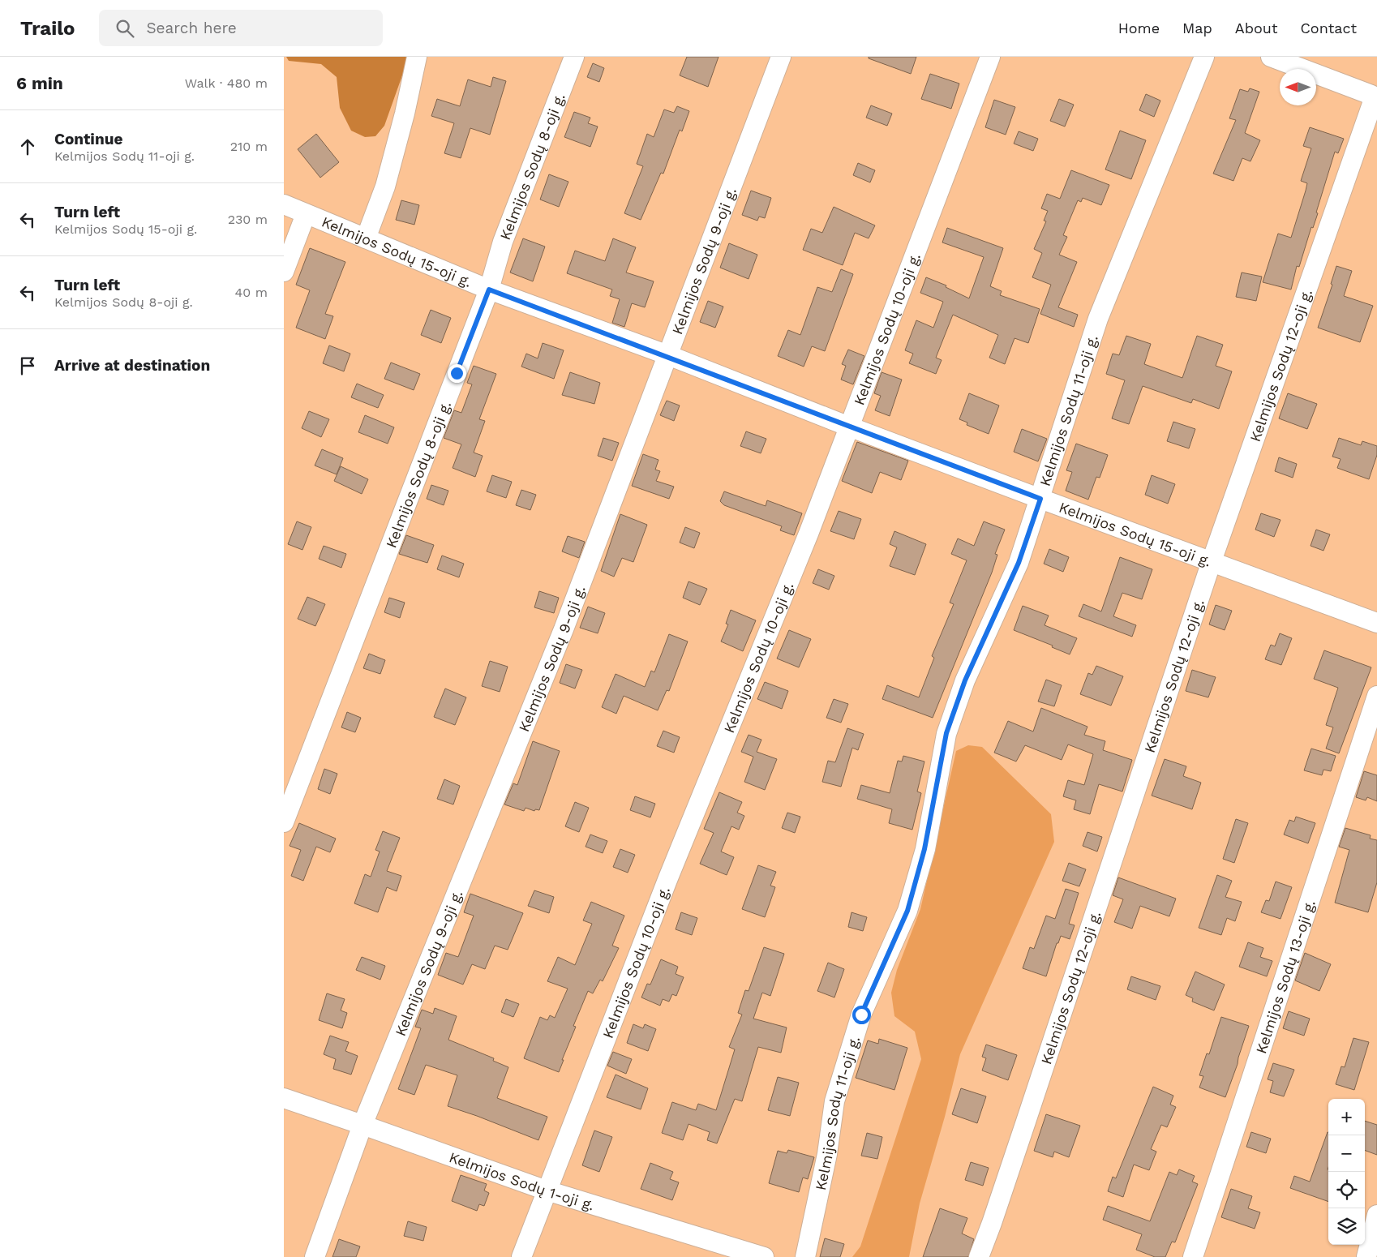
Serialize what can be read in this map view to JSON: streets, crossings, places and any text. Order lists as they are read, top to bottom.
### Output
{
  "streets": {
    "street": [
      "Kelmijos Sodų 8-oji g.",
      "Kelmijos Sodų 15-oji g.",
      "Kelmijos Sodų 9-oji g.",
      "Kelmijos Sodų 10-oji g.",
      "Kelmijos Sodų 12-oji g.",
      "Kelmijos Sodų 11-oji g.",
      "Kelmijos Sodų 13-oji g.",
      "Kelmijos Sodų 1-oji g."
    ]
  },
  "crossings": [
    ["Kelmijos Sodų 8-oji g.", "Kelmijos Sodų 15-oji g."],
    ["Kelmijos Sodų 15-oji g.", "Kelmijos Sodų 9-oji g."],
    ["Kelmijos Sodų 15-oji g.", "Kelmijos Sodų 10-oji g."],
    ["Kelmijos Sodų 15-oji g.", "Kelmijos Sodų 12-oji g."],
    ["Kelmijos Sodų 15-oji g.", "Kelmijos Sodų 11-oji g."],
    ["Kelmijos Sodų 9-oji g.", "Kelmijos Sodų 1-oji g."],
    ["Kelmijos Sodų 10-oji g.", "Kelmijos Sodų 1-oji g."]
  ],
  "north": "left",
  "page": {
    "header": "Trailo",
    "search": "Search here",
    "nav": [
      "Home",
      "Map",
      "About",
      "Contact"
    ],
    "heading": ["6 min", "Walk · 480 m"],
    "list": [
      ["Continue", "Kelmijos Sodų 11-oji g.", "210 m"],
      ["Turn left", "Kelmijos Sodų 15-oji g.", "230 m"],
      ["Turn left", "Kelmijos Sodų 8-oji g.", "40 m"],
      "Arrive at destination"
    ],
    "map_buttons": ["+", "−"]
  }
}
